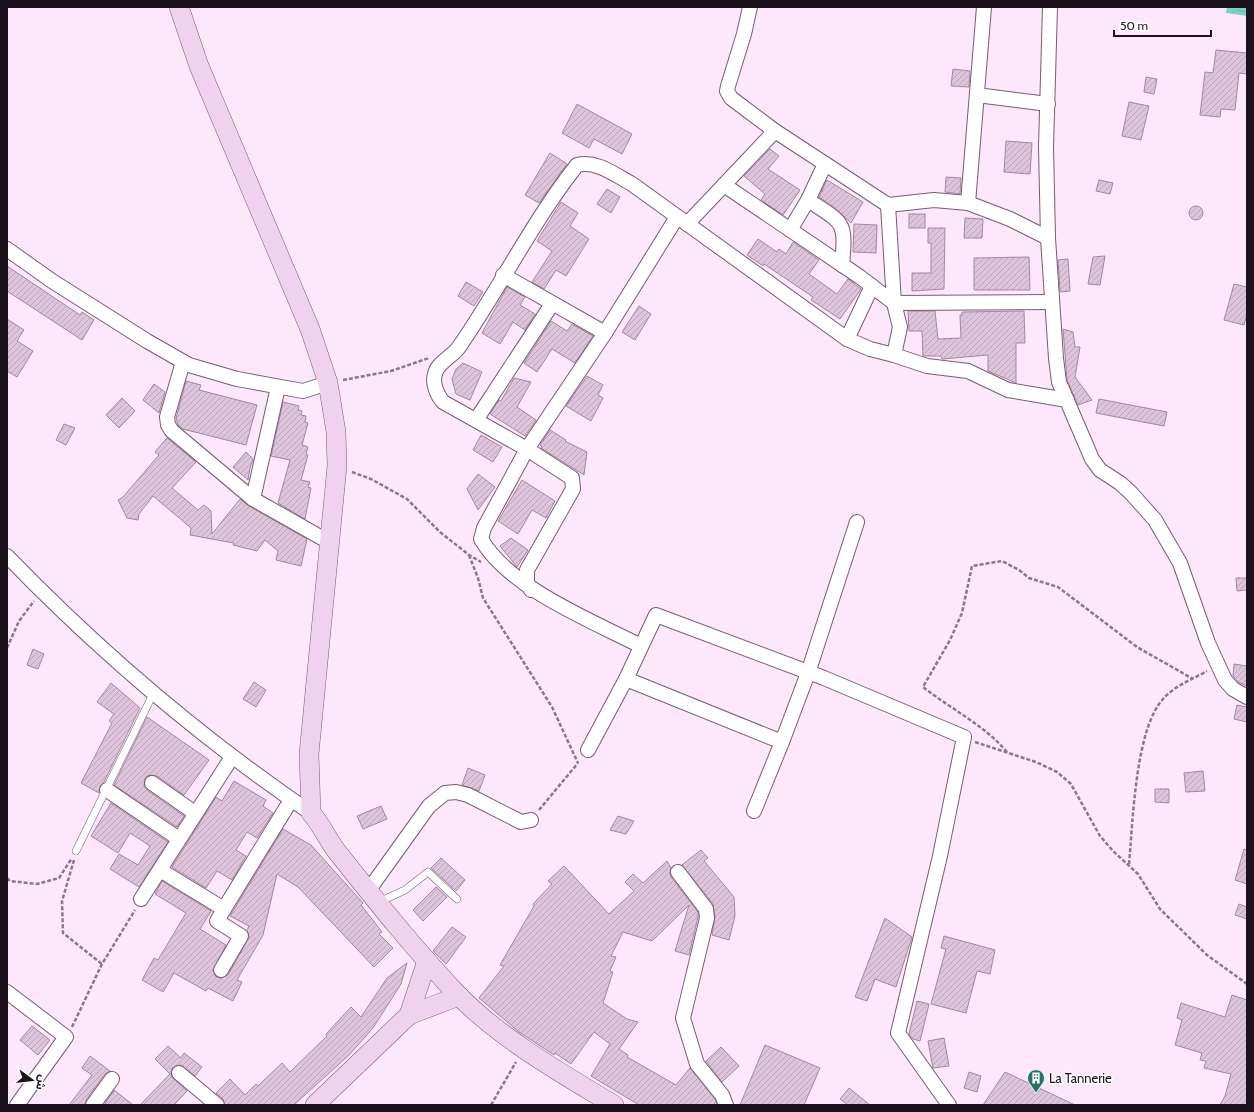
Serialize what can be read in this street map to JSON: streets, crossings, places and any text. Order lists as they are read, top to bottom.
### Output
{
  "places": {
    "building": ["La Tannerie"]
  },
  "scale_bar": "50 m",
  "north": "right"
}
